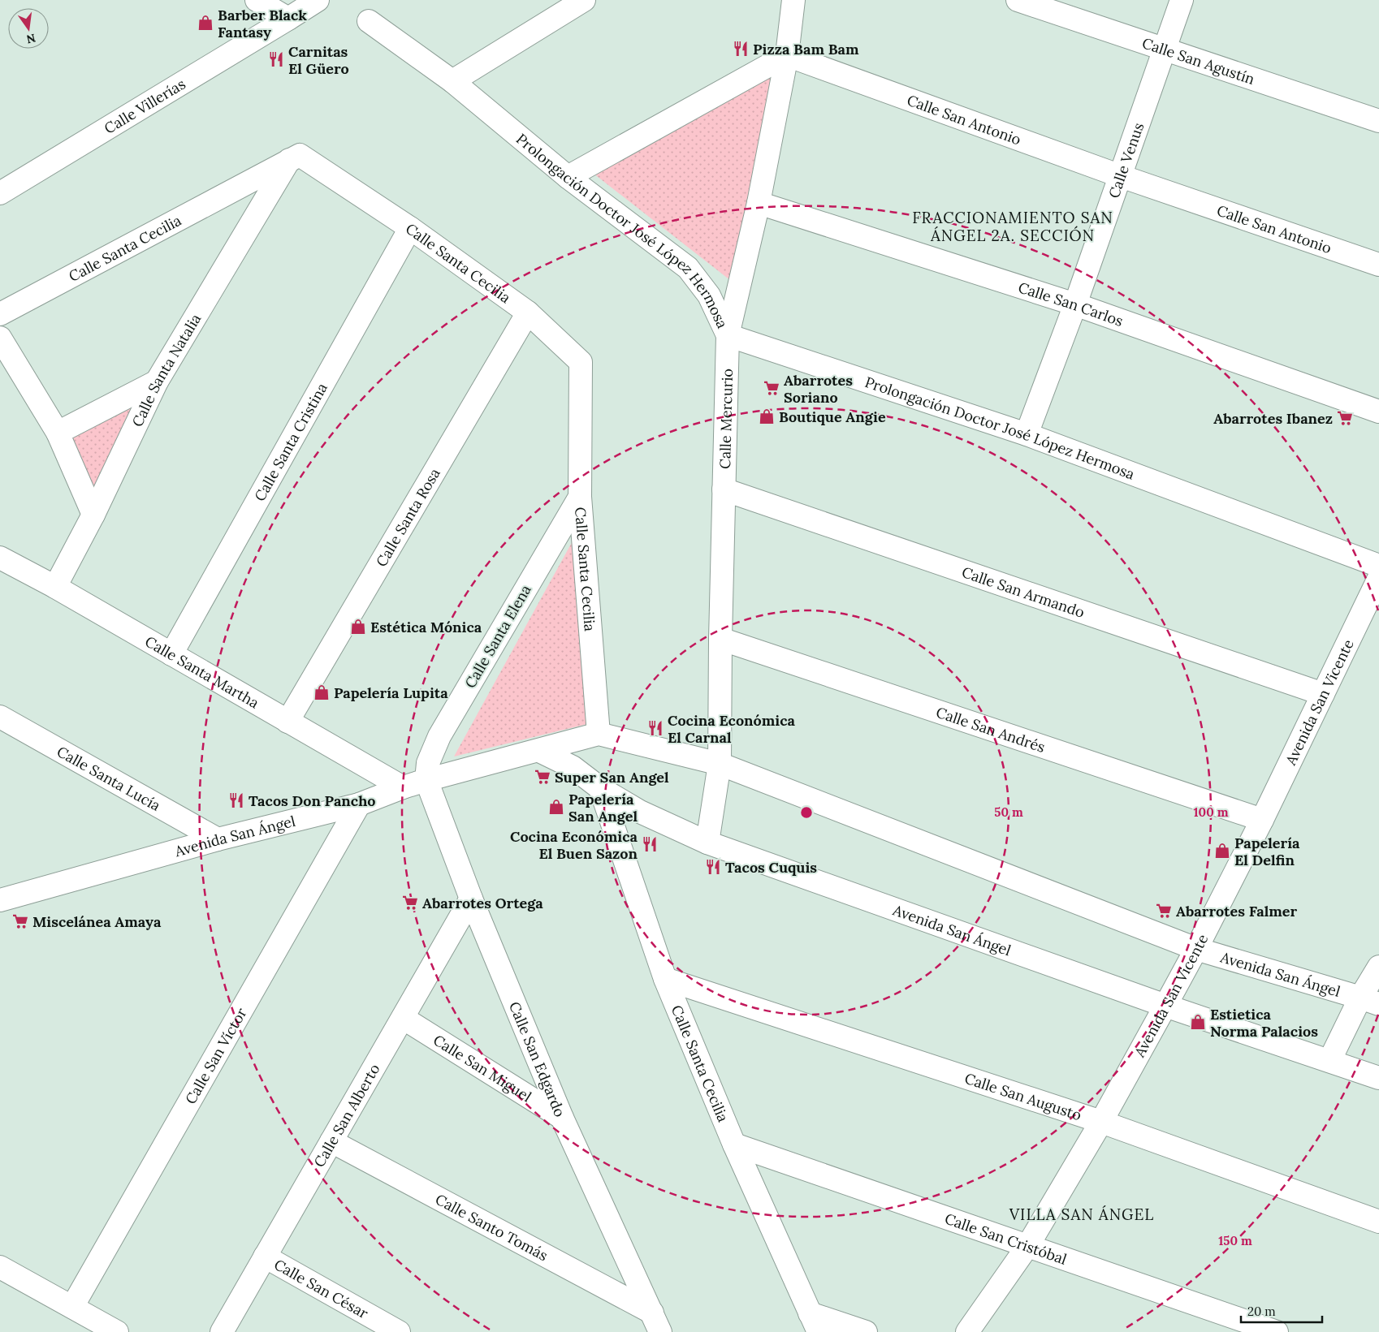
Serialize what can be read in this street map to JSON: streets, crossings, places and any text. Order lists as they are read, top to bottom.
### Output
{
  "streets": {
    "street": [
      "Calle San Agustín",
      "Calle Villerías",
      "Calle San Antonio",
      "Calle Venus",
      "Prolongación Doctor José López Hermosa",
      "Calle Santa Cecilia",
      "Calle San Carlos",
      "Calle Santa Natalia",
      "Calle Mercurio",
      "Calle Santa Cristina",
      "Calle Santa Rosa",
      "Calle San Armando",
      "Calle Santa Elena",
      "Calle Santa Martha",
      "Avenida San Vicente",
      "Calle San Andrés",
      "Calle Santa Lucía",
      "Avenida San Ángel",
      "Calle San Víctor",
      "Calle San Edgardo",
      "Calle San Miguel",
      "Calle San Augusto",
      "Calle San Alberto",
      "Calle Santo Tomás",
      "Calle San Cristóbal",
      "Calle San César"
    ]
  },
  "crossings": [
    ["Calle San Agustín", "Calle Venus"],
    ["Calle San Antonio", "Calle Venus"],
    ["Calle San Antonio", "Calle Mercurio"],
    ["Calle Venus", "Prolongación Doctor José López Hermosa"],
    ["Calle Venus", "Calle San Carlos"],
    ["Prolongación Doctor José López Hermosa", "Calle Mercurio"],
    ["Calle Santa Cecilia", "Calle Santa Natalia"],
    ["Calle Santa Cecilia", "Calle Santa Cristina"],
    ["Calle Santa Cecilia", "Calle Santa Rosa"],
    ["Calle Santa Cecilia", "Calle Santa Elena"],
    ["Calle Santa Cecilia", "Avenida San Ángel"],
    ["Calle Santa Cecilia", "Calle San Augusto"],
    ["Calle Santa Cecilia", "Calle San Cristóbal"],
    ["Calle San Carlos", "Calle Mercurio"],
    ["Calle Santa Natalia", "Calle Santa Martha"],
    ["Calle Mercurio", "Calle San Armando"],
    ["Calle Mercurio", "Calle San Andrés"],
    ["Calle Mercurio", "Avenida San Ángel"],
    ["Calle Santa Cristina", "Calle Santa Martha"],
    ["Calle Santa Rosa", "Calle Santa Martha"],
    ["Calle San Armando", "Avenida San Vicente"],
    ["Calle Santa Elena", "Avenida San Ángel"],
    ["Calle Santa Elena", "Calle San Edgardo"],
    ["Calle Santa Martha", "Avenida San Ángel"],
    ["Avenida San Vicente", "Calle San Andrés"],
    ["Avenida San Vicente", "Avenida San Ángel"],
    ["Avenida San Vicente", "Calle San Augusto"],
    ["Avenida San Vicente", "Calle San Cristóbal"],
    ["Calle Santa Lucía", "Avenida San Ángel"],
    ["Avenida San Ángel", "Calle San Víctor"],
    ["Avenida San Ángel", "Calle San Edgardo"],
    ["Calle San Edgardo", "Calle San Miguel"],
    ["Calle San Edgardo", "Calle San Alberto"],
    ["Calle San Edgardo", "Calle Santo Tomás"],
    ["Calle San Miguel", "Calle San Alberto"],
    ["Calle San Alberto", "Calle Santo Tomás"],
    ["Calle San Alberto", "Calle San César"]
  ],
  "districts": ["FRACCIONAMIENTO SAN ÁNGEL 2A. SECCIÓN", "VILLA SAN ÁNGEL"],
  "places": {
    "shop": [
      "Barber Black Fantasy",
      "Boutique Angie",
      "Estética Mónica",
      "Papelería Lupita",
      "Papelería San Angel",
      "Papelería El Delfin",
      "Estietica Norma Palacios"
    ],
    "restaurant": [
      "Pizza Bam Bam",
      "Carnitas El Güero",
      "Cocina Económica El Carnal",
      "Tacos Don Pancho",
      "Cocina Económica El Buen Sazon",
      "Tacos Cuquis"
    ],
    "supermarket": [
      "Abarrotes Soriano",
      "Abarrotes Ibanez",
      "Super San Angel",
      "Abarrotes Ortega",
      "Abarrotes Falmer",
      "Miscelánea Amaya"
    ]
  },
  "scale_bar": "20 m",
  "north": "bottom",
  "rings": ["50 m", "100 m", "150 m"]
}
